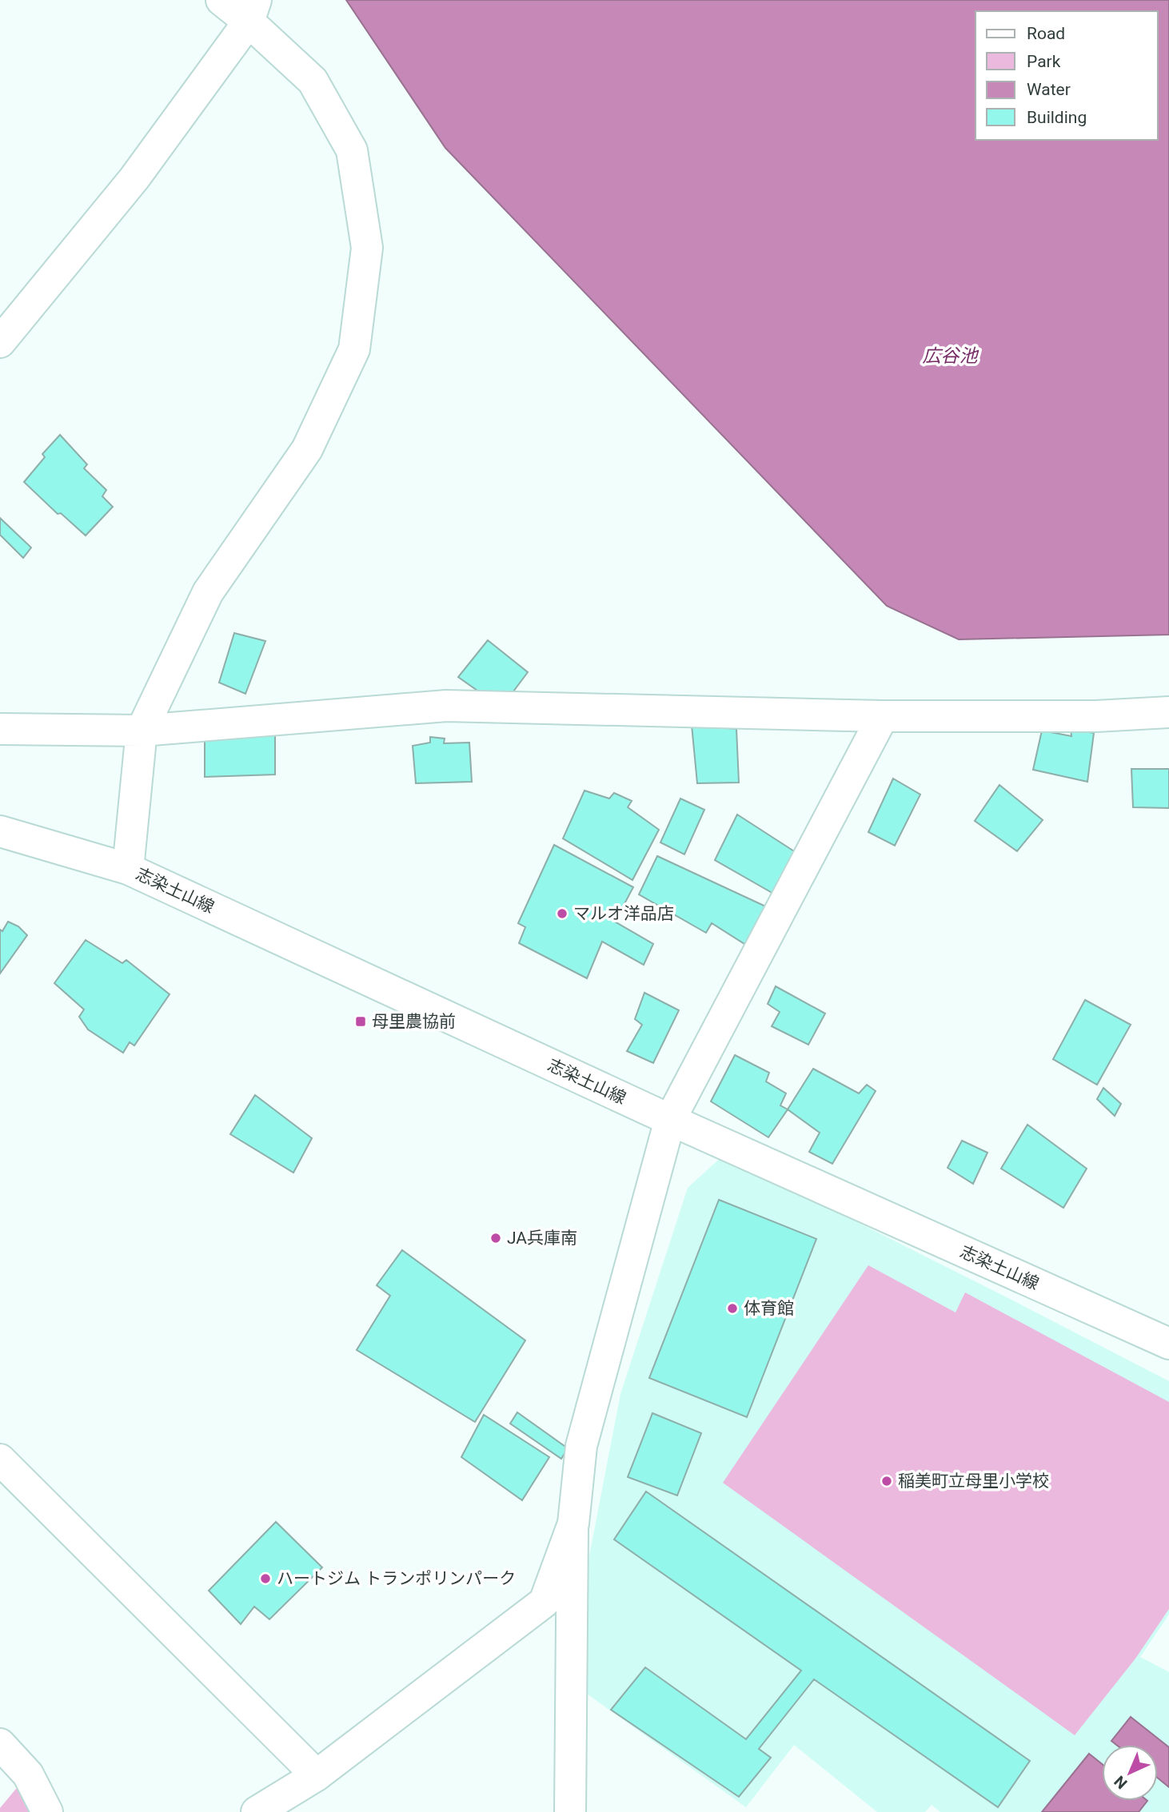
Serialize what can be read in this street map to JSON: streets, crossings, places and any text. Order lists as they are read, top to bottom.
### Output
{
  "streets": {
    "street": ["志染土山線"]
  },
  "water": ["広谷池"],
  "places": {
    "other": [
      "マルオ洋品店",
      "JA兵庫南",
      "体育館",
      "稲美町立母里小学校",
      "ハートジム トランポリンパーク"
    ],
    "transit": ["母里農協前"]
  },
  "legend": [
    "Road",
    "Park",
    "Water",
    "Building"
  ],
  "north": "bottom left"
}
